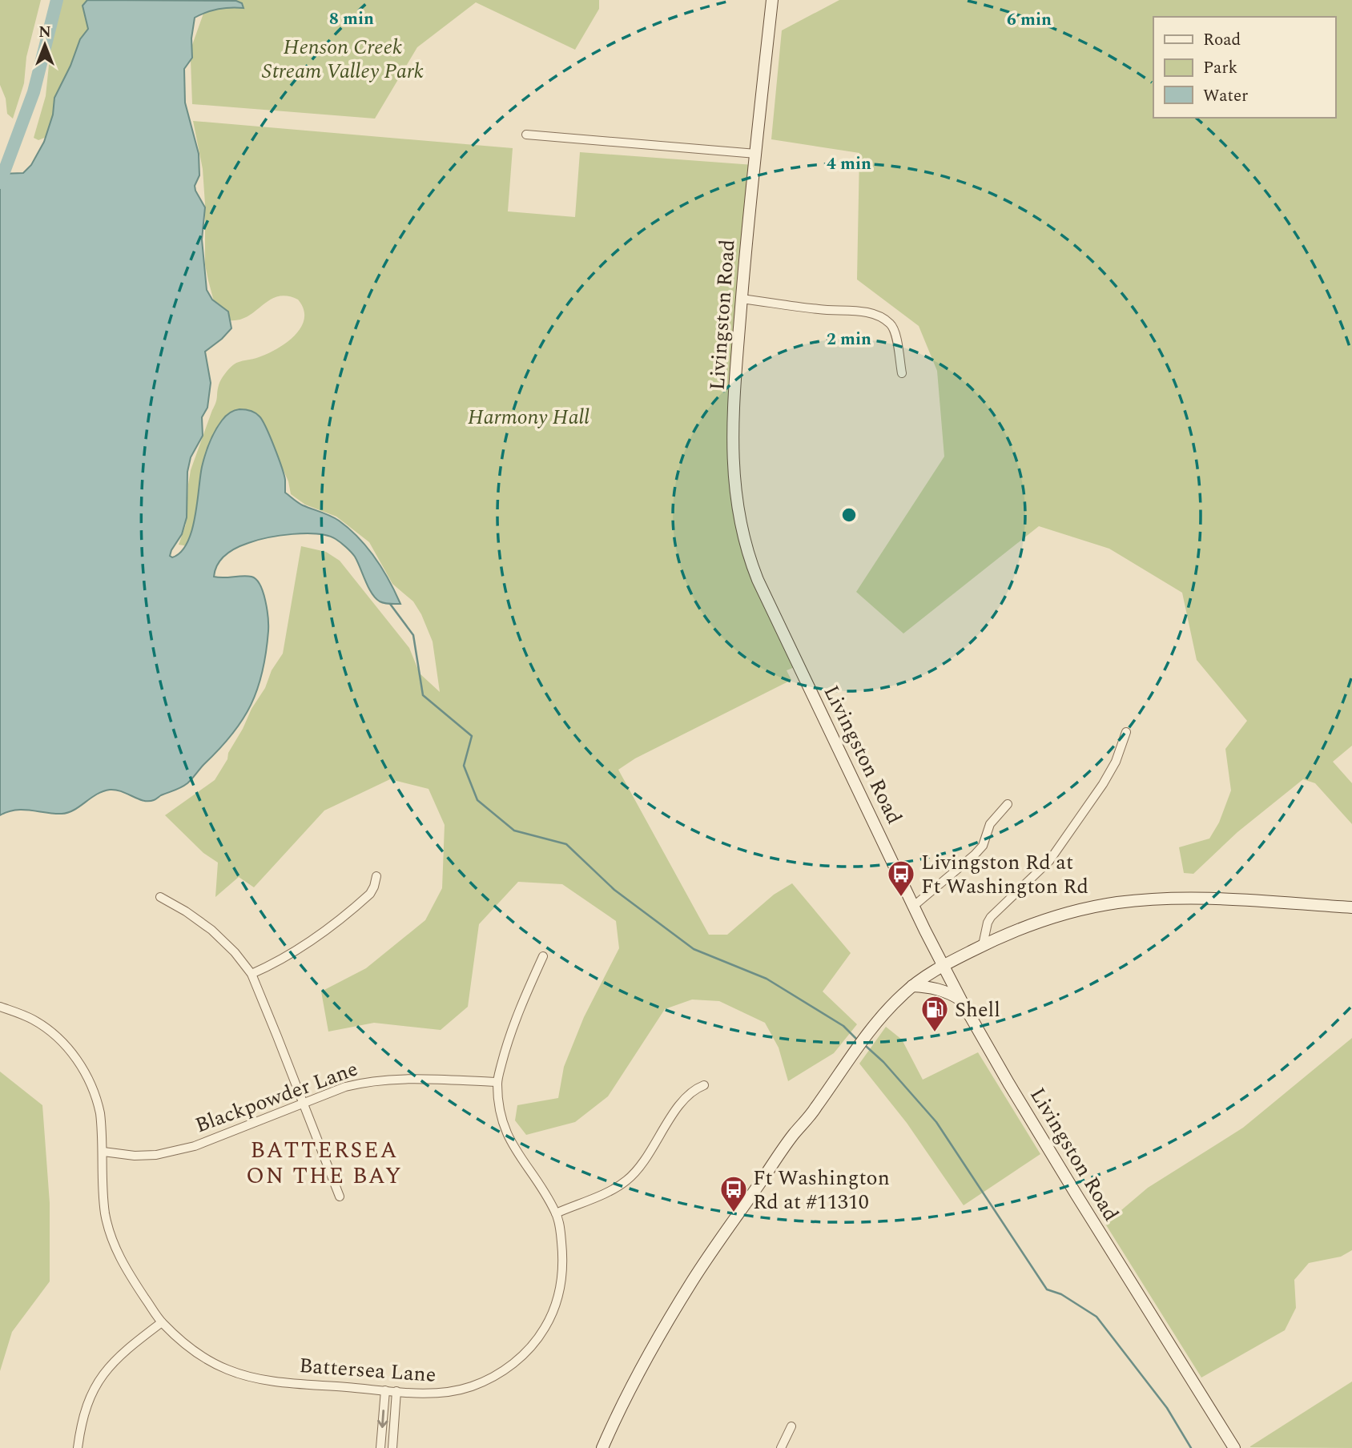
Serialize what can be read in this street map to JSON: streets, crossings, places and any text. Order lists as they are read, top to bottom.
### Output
{
  "streets": {
    "main road": ["Livingston Road"],
    "street": ["Blackpowder Lane", "Battersea Lane"]
  },
  "crossings": [
    ["Blackpowder Lane", "Battersea Lane"]
  ],
  "districts": ["BATTERSEA ON THE BAY"],
  "parks": ["Henson Creek Stream Valley Park", "Harmony Hall"],
  "places": {
    "bus stop": ["Livingston Rd at Ft Washington Rd", "Ft Washington Rd at #11310"],
    "fuel station": ["Shell"]
  },
  "legend": ["Road", "Park", "Water"],
  "north": "top",
  "rings": [
    "8 min",
    "6 min",
    "4 min",
    "2 min"
  ]
}
